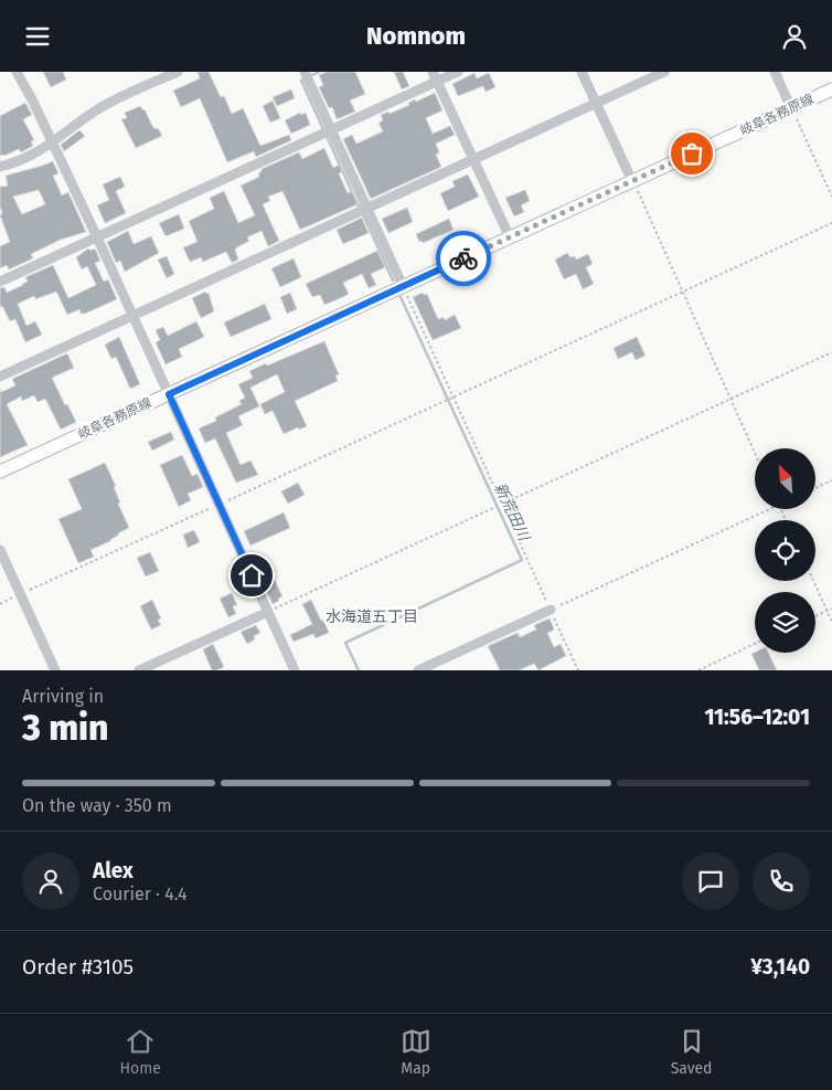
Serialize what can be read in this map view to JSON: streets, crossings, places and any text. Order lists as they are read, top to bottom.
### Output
{
  "streets": {
    "main road": ["岐阜各務原線"]
  },
  "districts": ["水海道五丁目"],
  "water": ["新荒田川"],
  "north": "top left",
  "page": {
    "header": "Nomnom",
    "heading": ["3 min", "Arriving in", "11:56–12:01"],
    "panel": [
      "Alex",
      "Courier · 4.4",
      "Order #3105",
      "¥3,140"
    ],
    "bar": "On the way · 350 m",
    "tabs": ["Home", "Map", "Saved"]
  }
}
